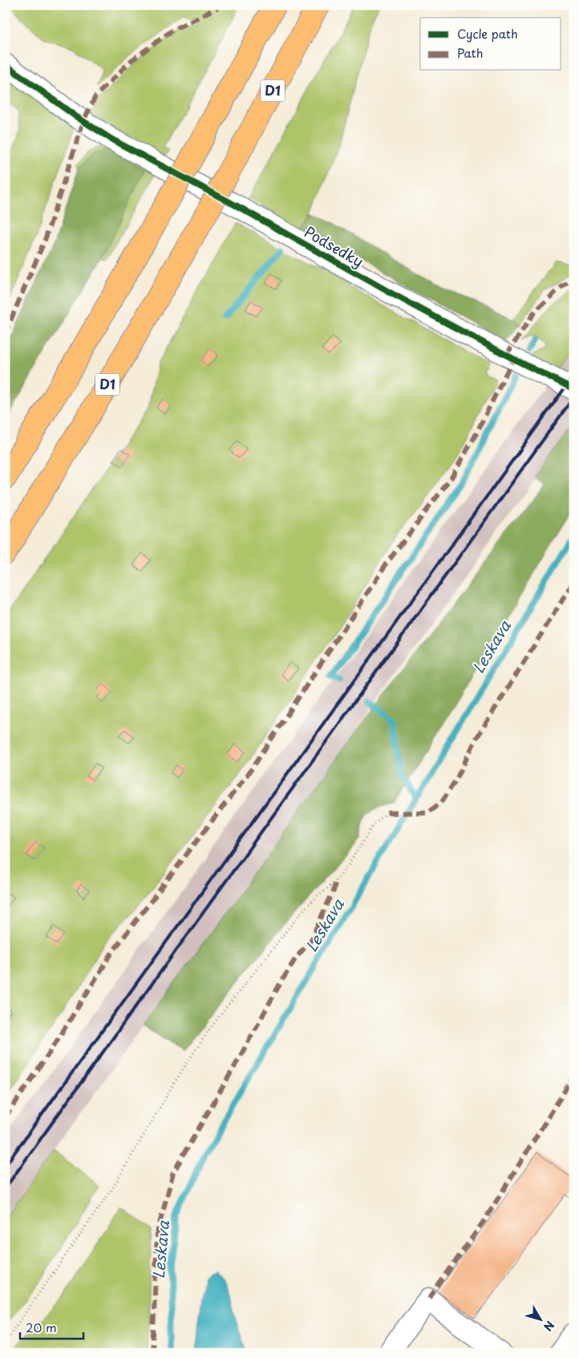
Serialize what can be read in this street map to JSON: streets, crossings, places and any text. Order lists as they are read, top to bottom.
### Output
{
  "streets": {
    "highway": ["D1"],
    "street": ["Podsedky"]
  },
  "water": ["Leskava"],
  "legend": ["Cycle path", "Path"],
  "scale_bar": "20 m",
  "north": "bottom right"
}
